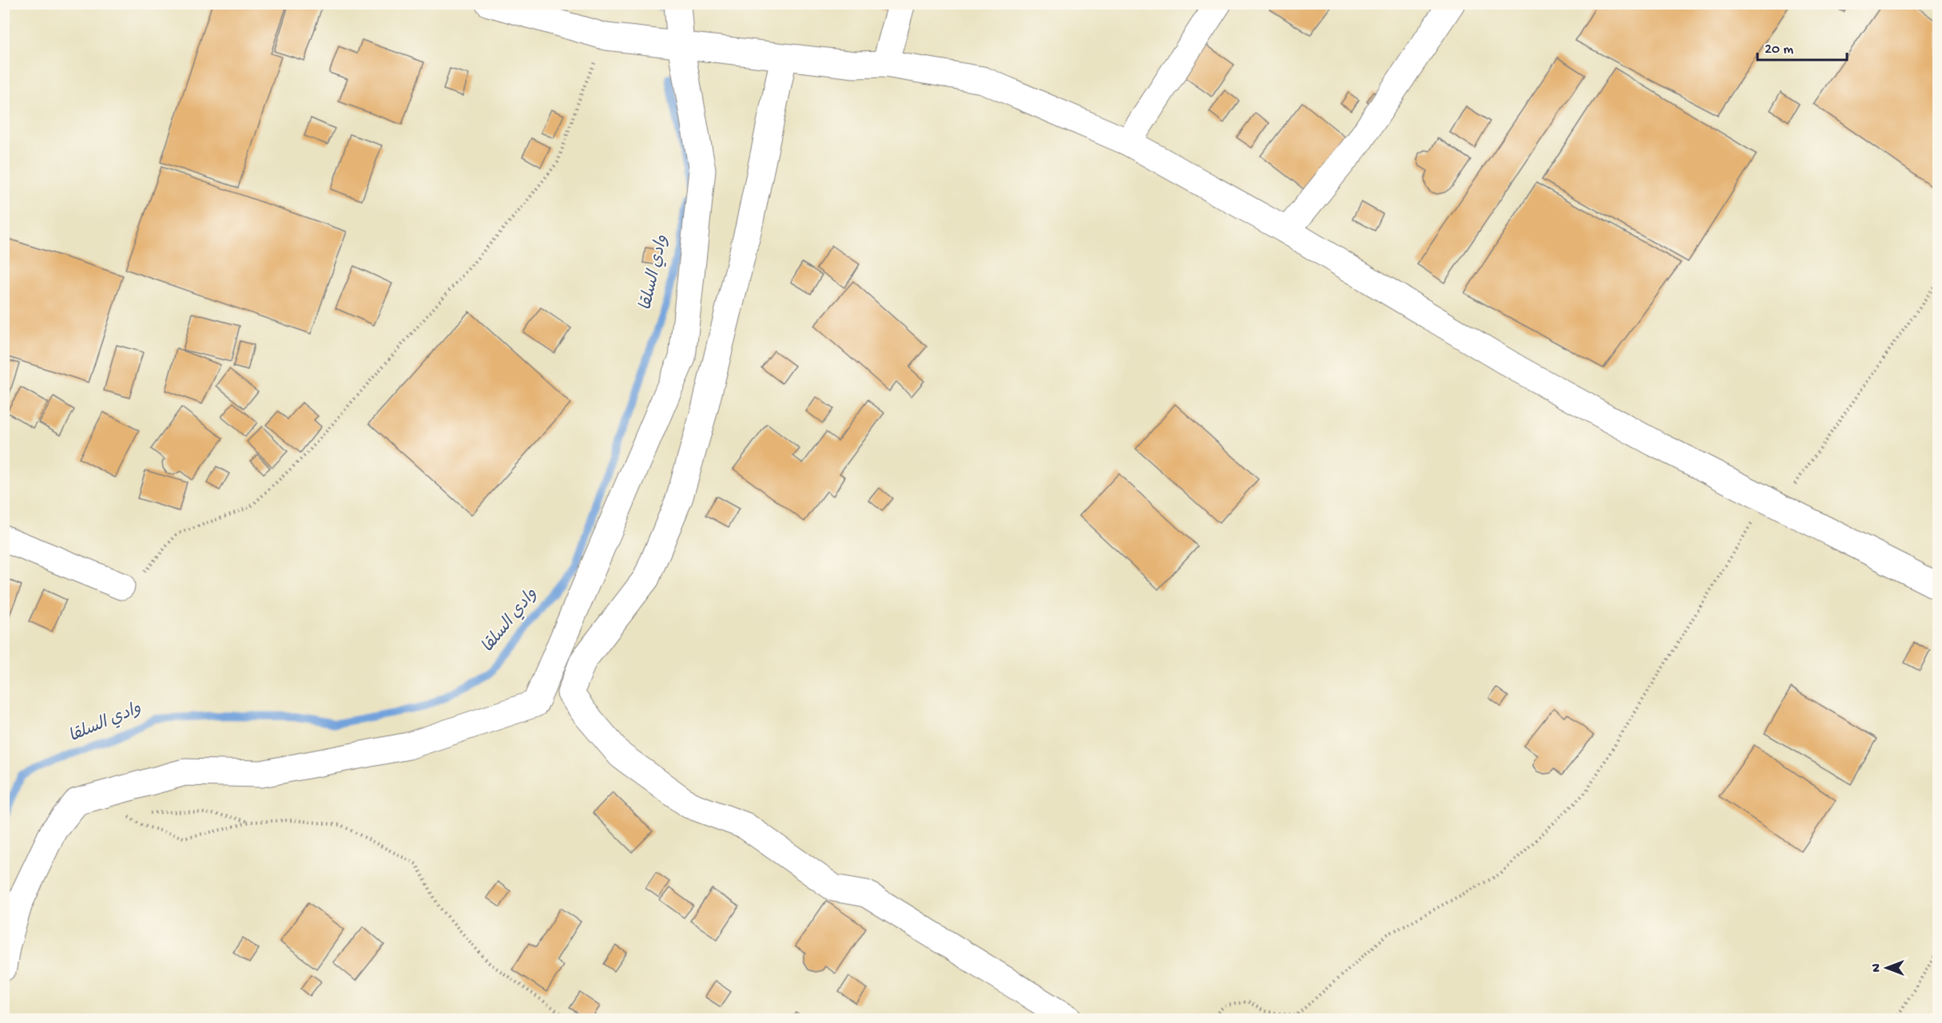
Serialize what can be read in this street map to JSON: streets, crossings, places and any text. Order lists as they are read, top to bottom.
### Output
{
  "water": ["وادي السلقا"],
  "scale_bar": "20 m",
  "north": "left"
}
